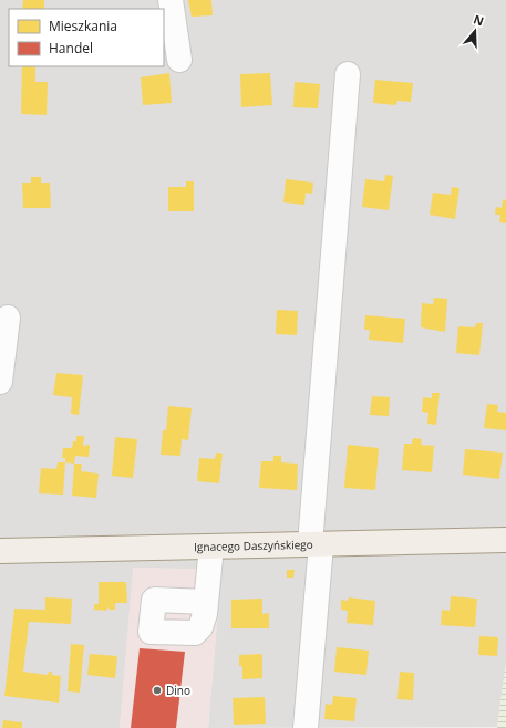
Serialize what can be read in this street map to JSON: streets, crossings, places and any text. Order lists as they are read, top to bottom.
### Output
{
  "streets": {
    "main road": ["Ignacego Daszyńskiego"]
  },
  "places": ["Dino"],
  "legend": ["Mieszkania", "Handel"],
  "north": "top"
}
